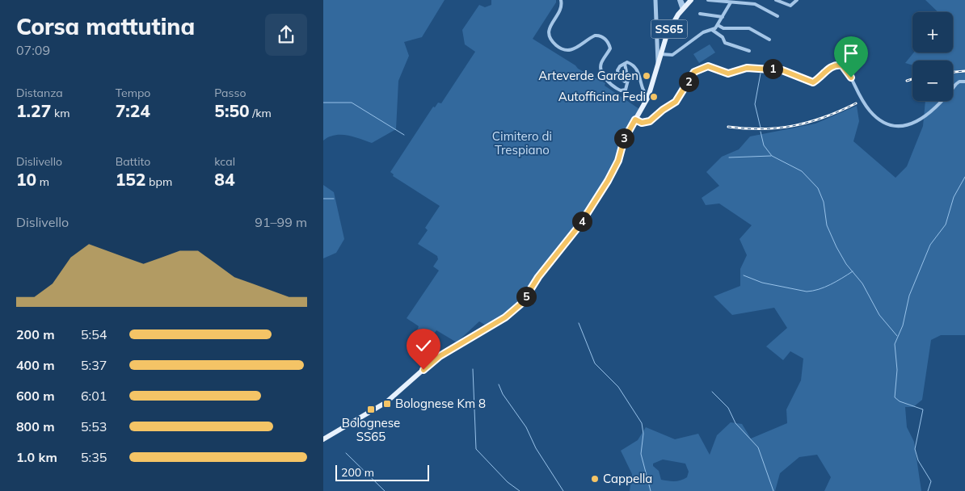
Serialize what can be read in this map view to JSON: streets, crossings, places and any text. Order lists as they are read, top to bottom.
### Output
{
  "streets": {
    "main road": ["SS65"]
  },
  "parks": ["Cimitero di Trespiano"],
  "places": {
    "other": ["Arteverde Garden", "Autofficina Fedi", "Cappella"],
    "transit": ["Bolognese Km 8", "Bolognese SS65"]
  },
  "scale_bar": "200 m",
  "page": {
    "heading": ["Corsa mattutina", "07:09"],
    "map_buttons": ["+", "−"],
    "pins": [
      "1",
      "2",
      "3",
      "4",
      "5"
    ],
    "stats": [
      ["Distanza", "1.27 km"],
      ["Tempo", "7:24"],
      ["Passo", "5:50 /km"],
      ["Dislivello", "10 m"],
      ["Battito", "152 bpm"],
      ["kcal", "84"]
    ],
    "chart": ["Dislivello", "91–99 m"],
    "list": [
      {
        "name": "200 m",
        "note": "5:54"
      },
      {
        "name": "400 m",
        "note": "5:37"
      },
      {
        "name": "600 m",
        "note": "6:01"
      },
      {
        "name": "800 m",
        "note": "5:53"
      },
      {
        "name": "1.0 km",
        "note": "5:35"
      }
    ],
    "scale": "200 m"
  }
}
